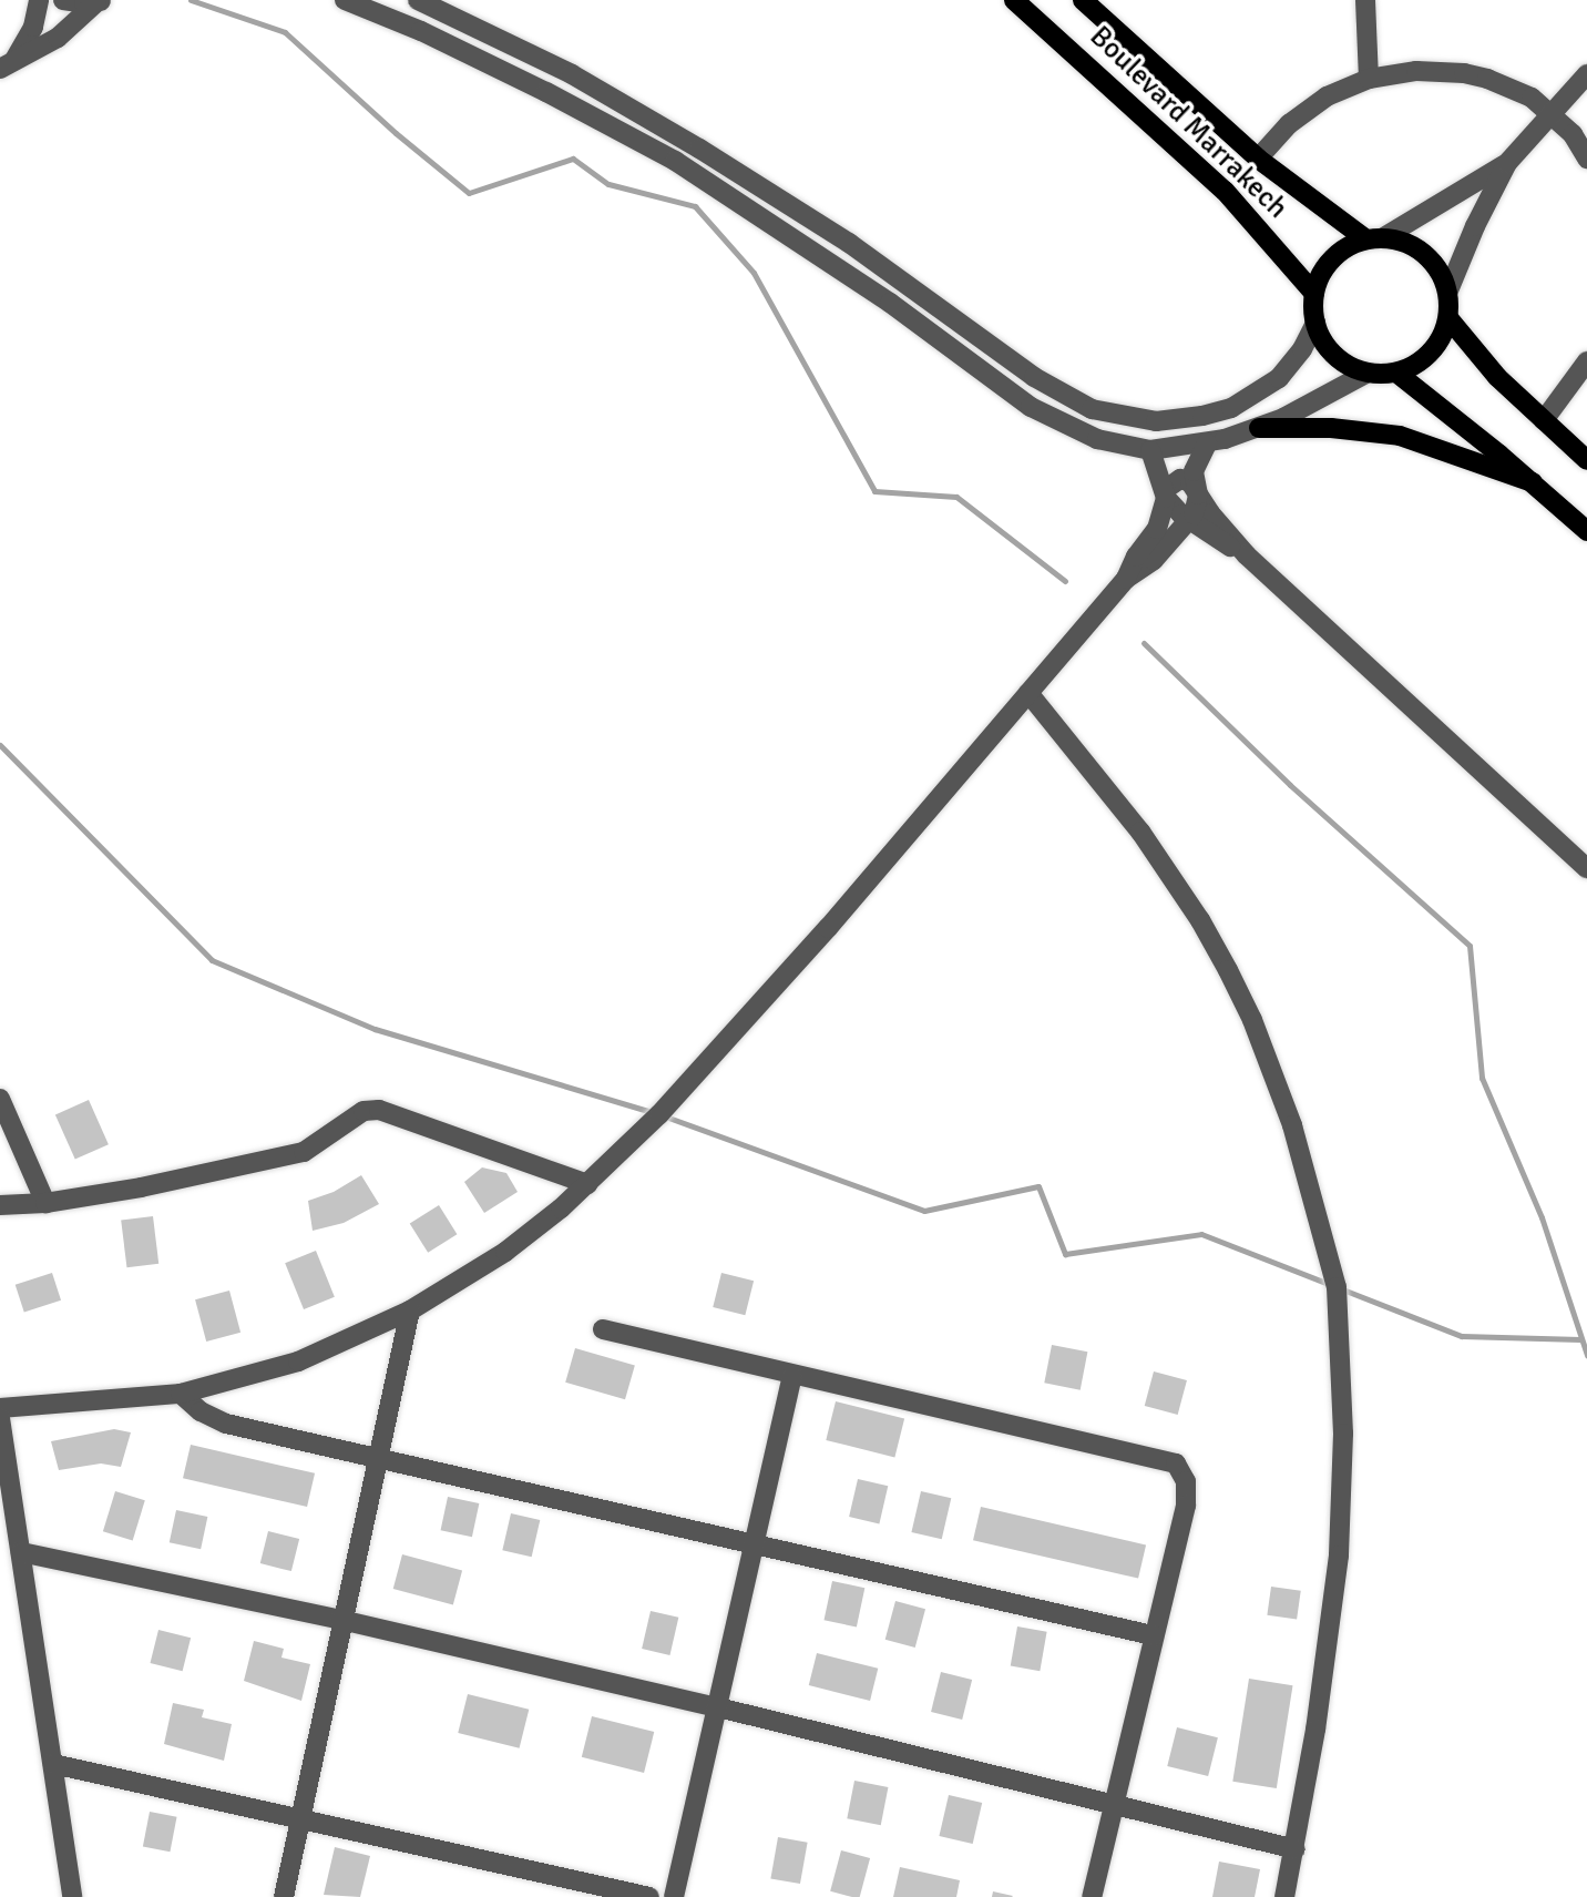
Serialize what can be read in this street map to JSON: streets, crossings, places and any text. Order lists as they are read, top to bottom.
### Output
{
  "streets": {
    "main road": ["Boulevard Marrakech"]
  }
}
